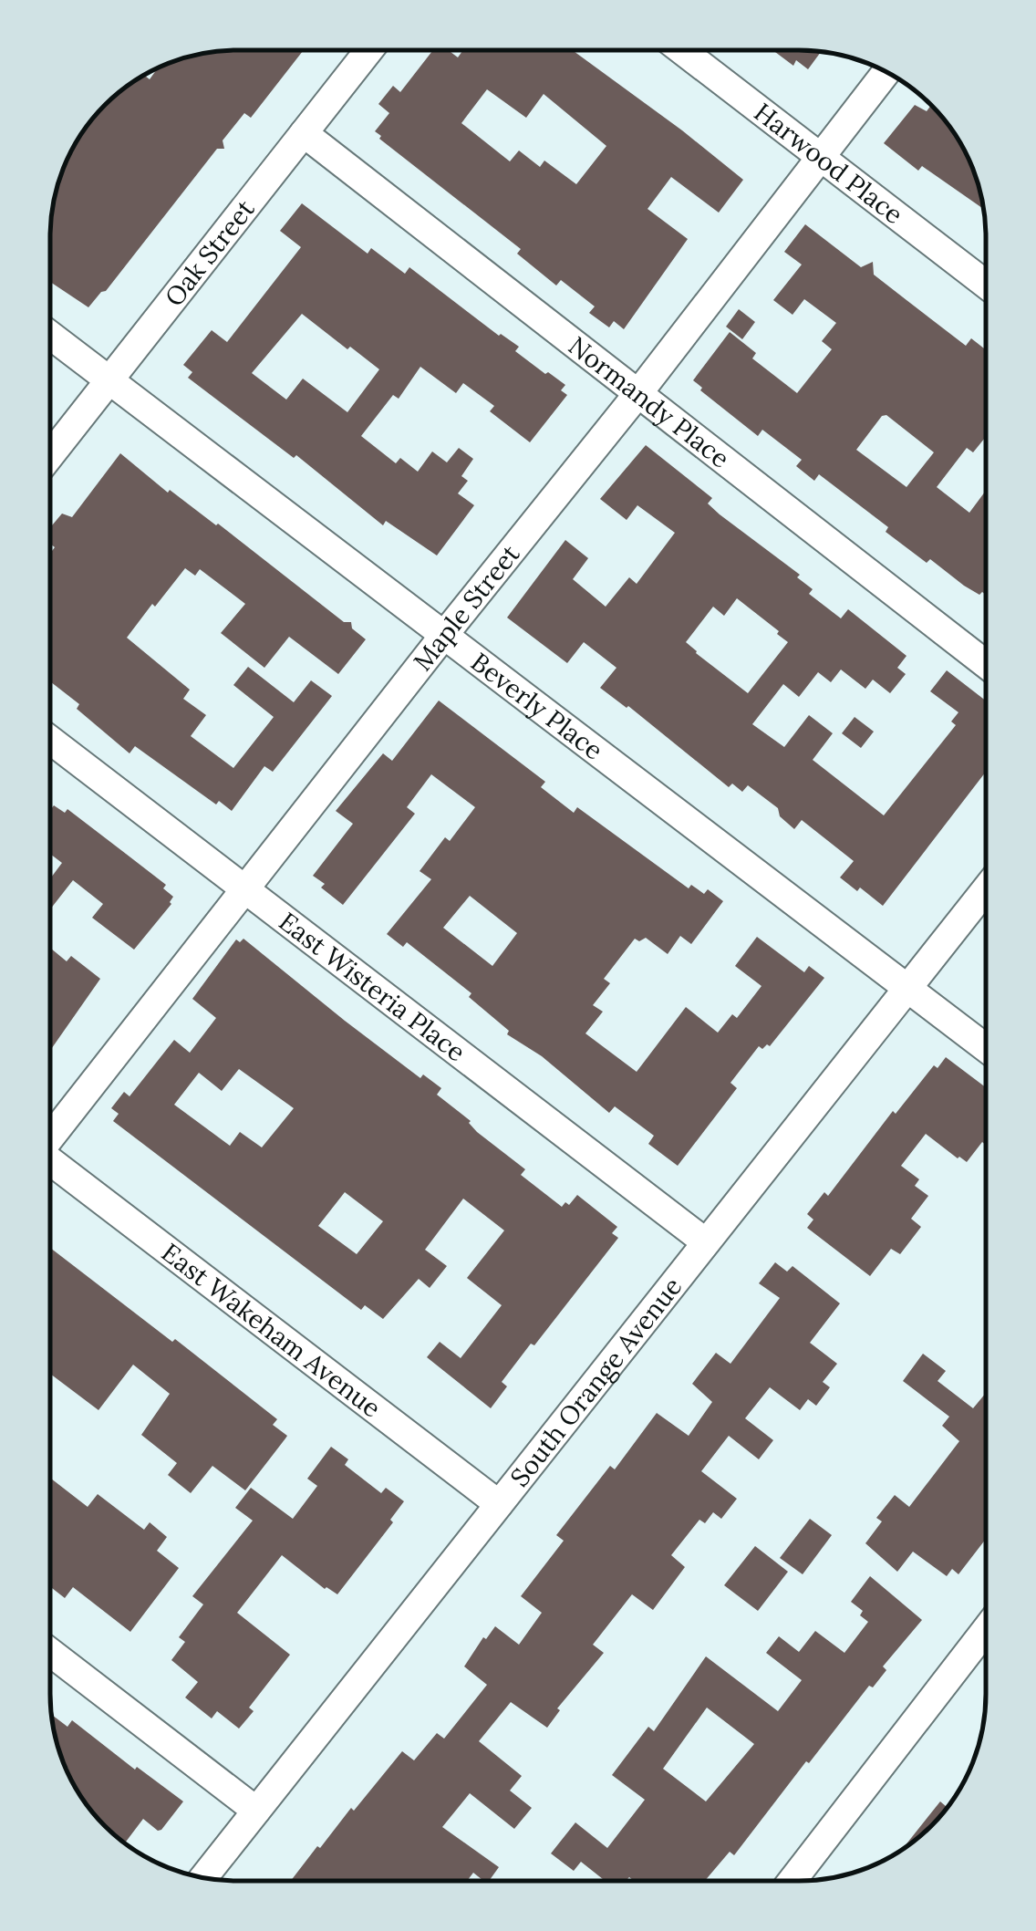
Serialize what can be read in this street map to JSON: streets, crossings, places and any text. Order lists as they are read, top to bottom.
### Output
{
  "streets": {
    "street": [
      "Harwood Place",
      "Oak Street",
      "Normandy Place",
      "Maple Street",
      "Beverly Place",
      "East Wisteria Place",
      "East Wakeham Avenue",
      "South Orange Avenue"
    ]
  },
  "crossings": [
    ["Harwood Place", "Maple Street"],
    ["Oak Street", "Normandy Place"],
    ["Oak Street", "Beverly Place"],
    ["Normandy Place", "Maple Street"],
    ["Maple Street", "Beverly Place"],
    ["Maple Street", "East Wisteria Place"],
    ["Beverly Place", "South Orange Avenue"],
    ["East Wisteria Place", "South Orange Avenue"],
    ["East Wakeham Avenue", "South Orange Avenue"]
  ]
}
